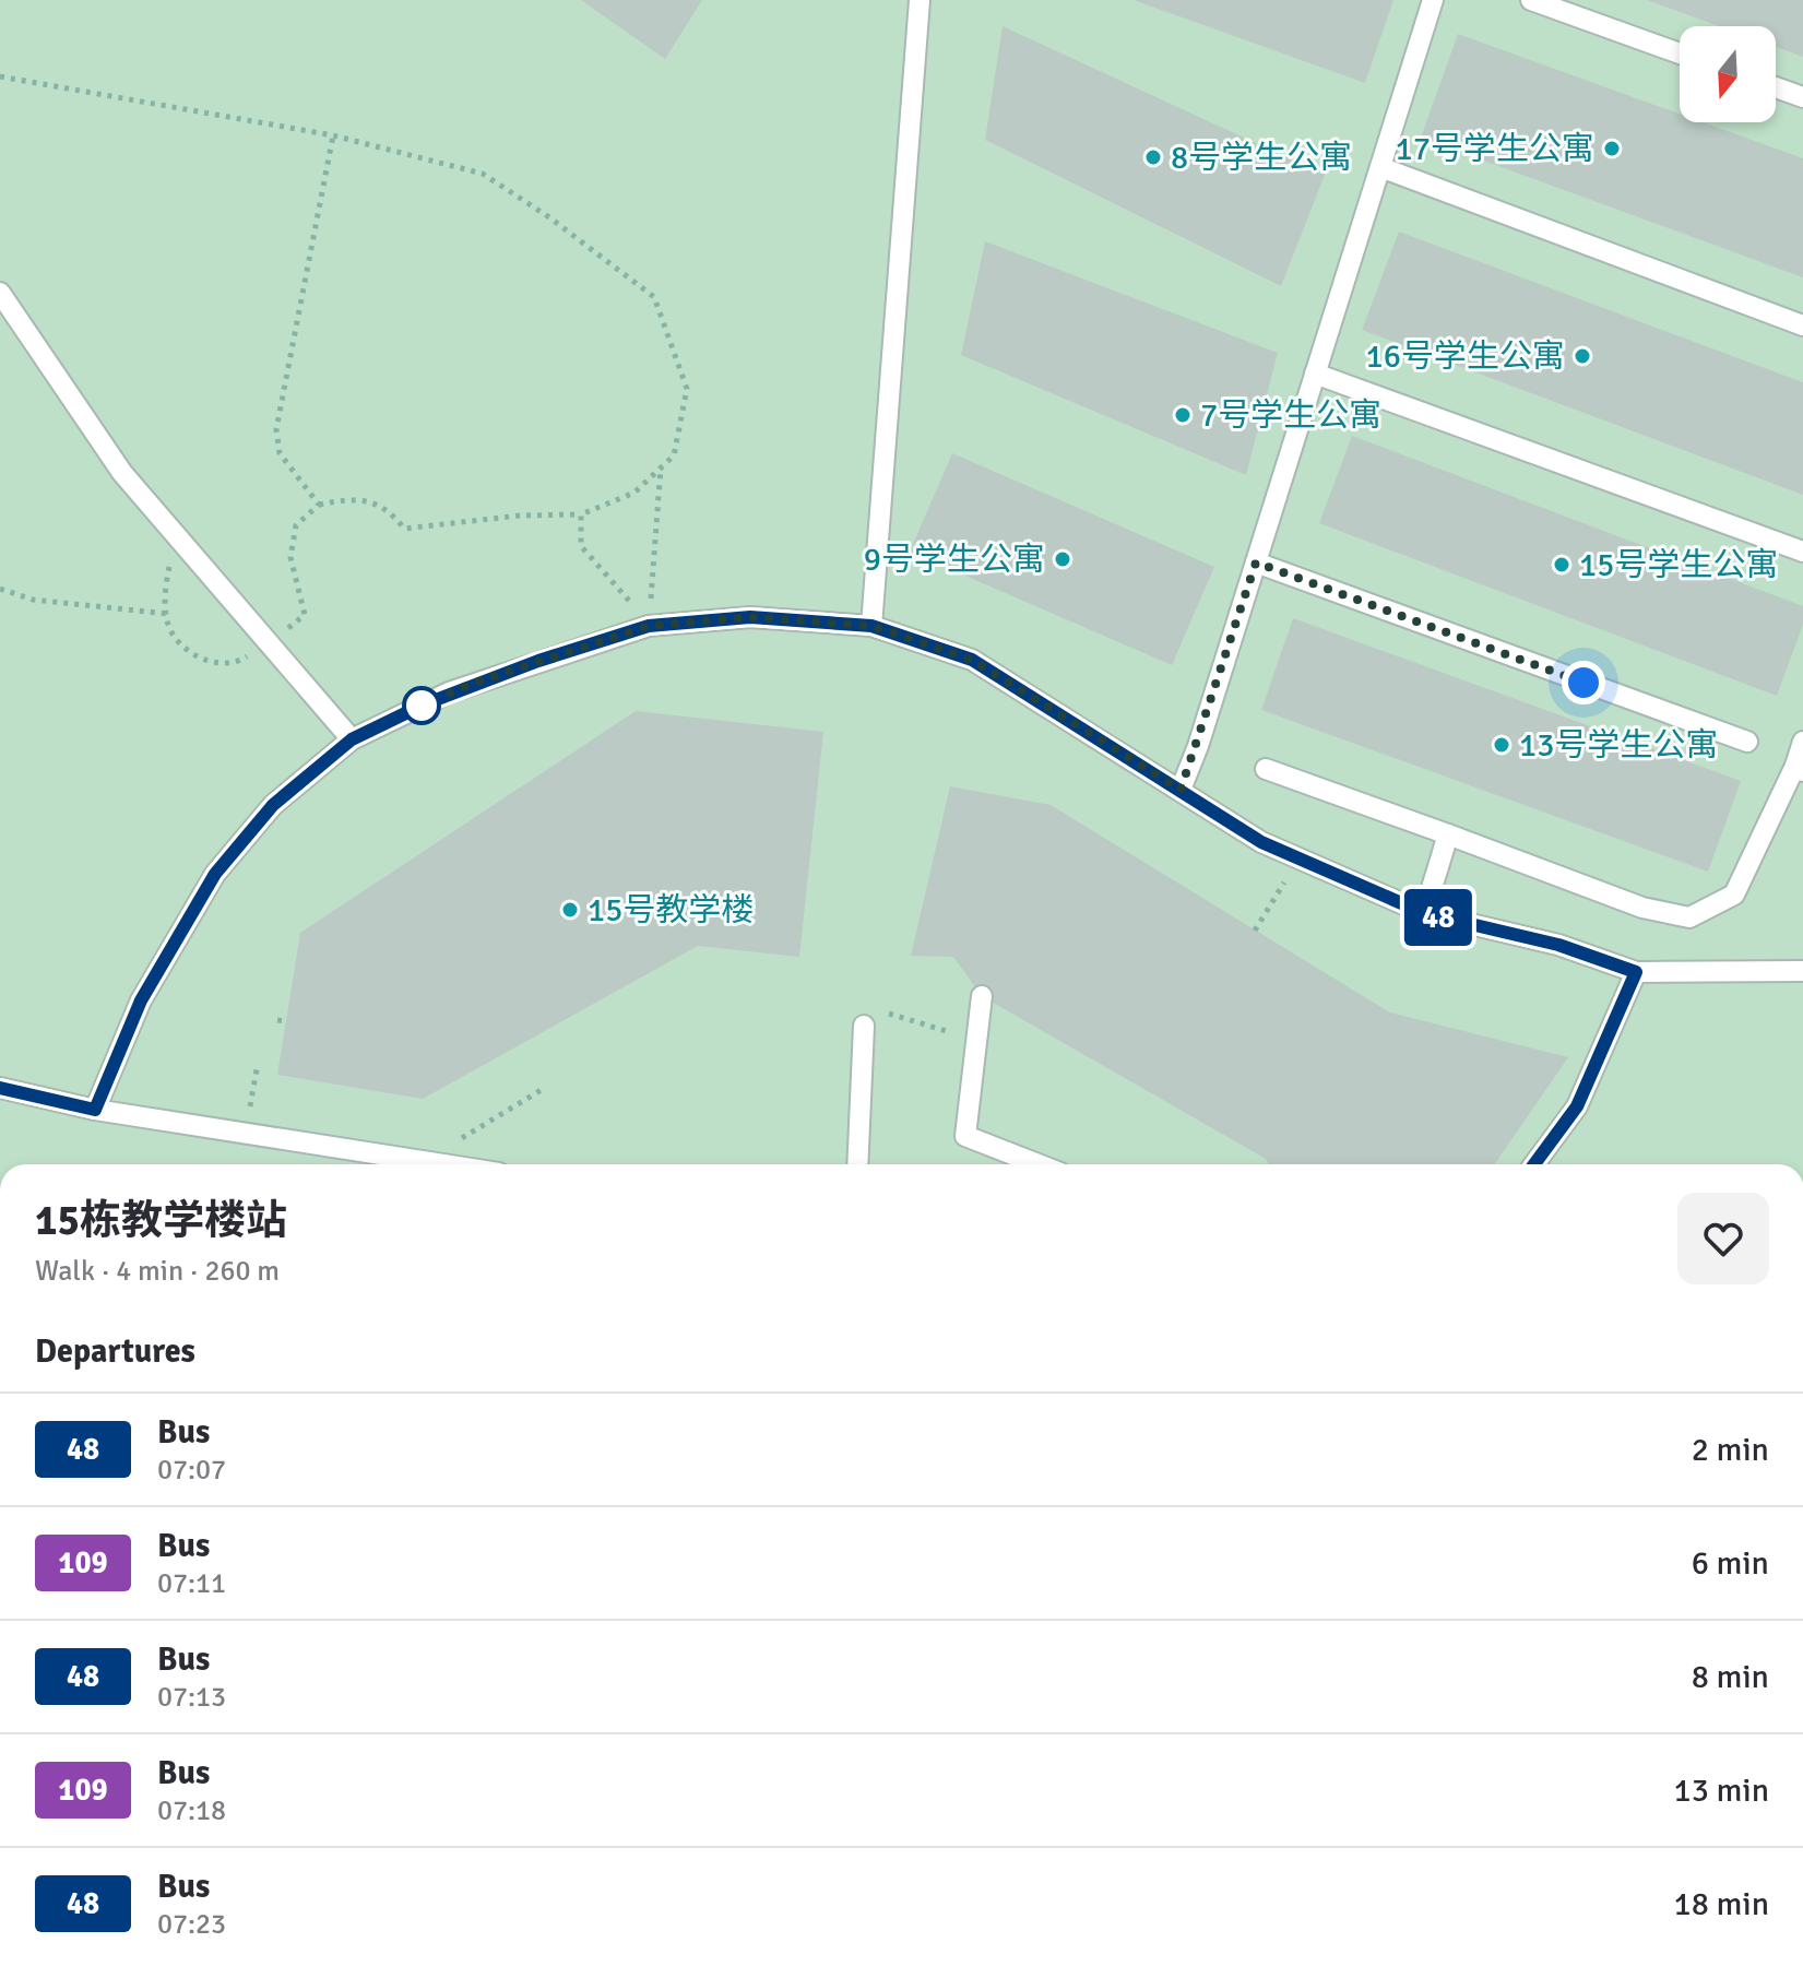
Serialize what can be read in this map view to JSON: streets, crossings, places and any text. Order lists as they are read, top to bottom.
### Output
{
  "places": [
    "17号学生公寓",
    "8号学生公寓",
    "16号学生公寓",
    "7号学生公寓",
    "9号学生公寓",
    "15号学生公寓",
    "13号学生公寓",
    "15号教学楼"
  ],
  "lines": ["bus line 48"],
  "north": "bottom",
  "page": {
    "on_map": "48",
    "heading": [
      ["15栋教学楼站", "Walk · 4 min · 260 m"],
      "Departures"
    ],
    "list": [
      {
        "mark": "48",
        "name": "Bus",
        "note": "07:07",
        "value": "2 min"
      },
      {
        "mark": "109",
        "name": "Bus",
        "note": "07:11",
        "value": "6 min"
      },
      {
        "mark": "48",
        "name": "Bus",
        "note": "07:13",
        "value": "8 min"
      },
      {
        "mark": "109",
        "name": "Bus",
        "note": "07:18",
        "value": "13 min"
      },
      {
        "mark": "48",
        "name": "Bus",
        "note": "07:23",
        "value": "18 min"
      }
    ]
  }
}
